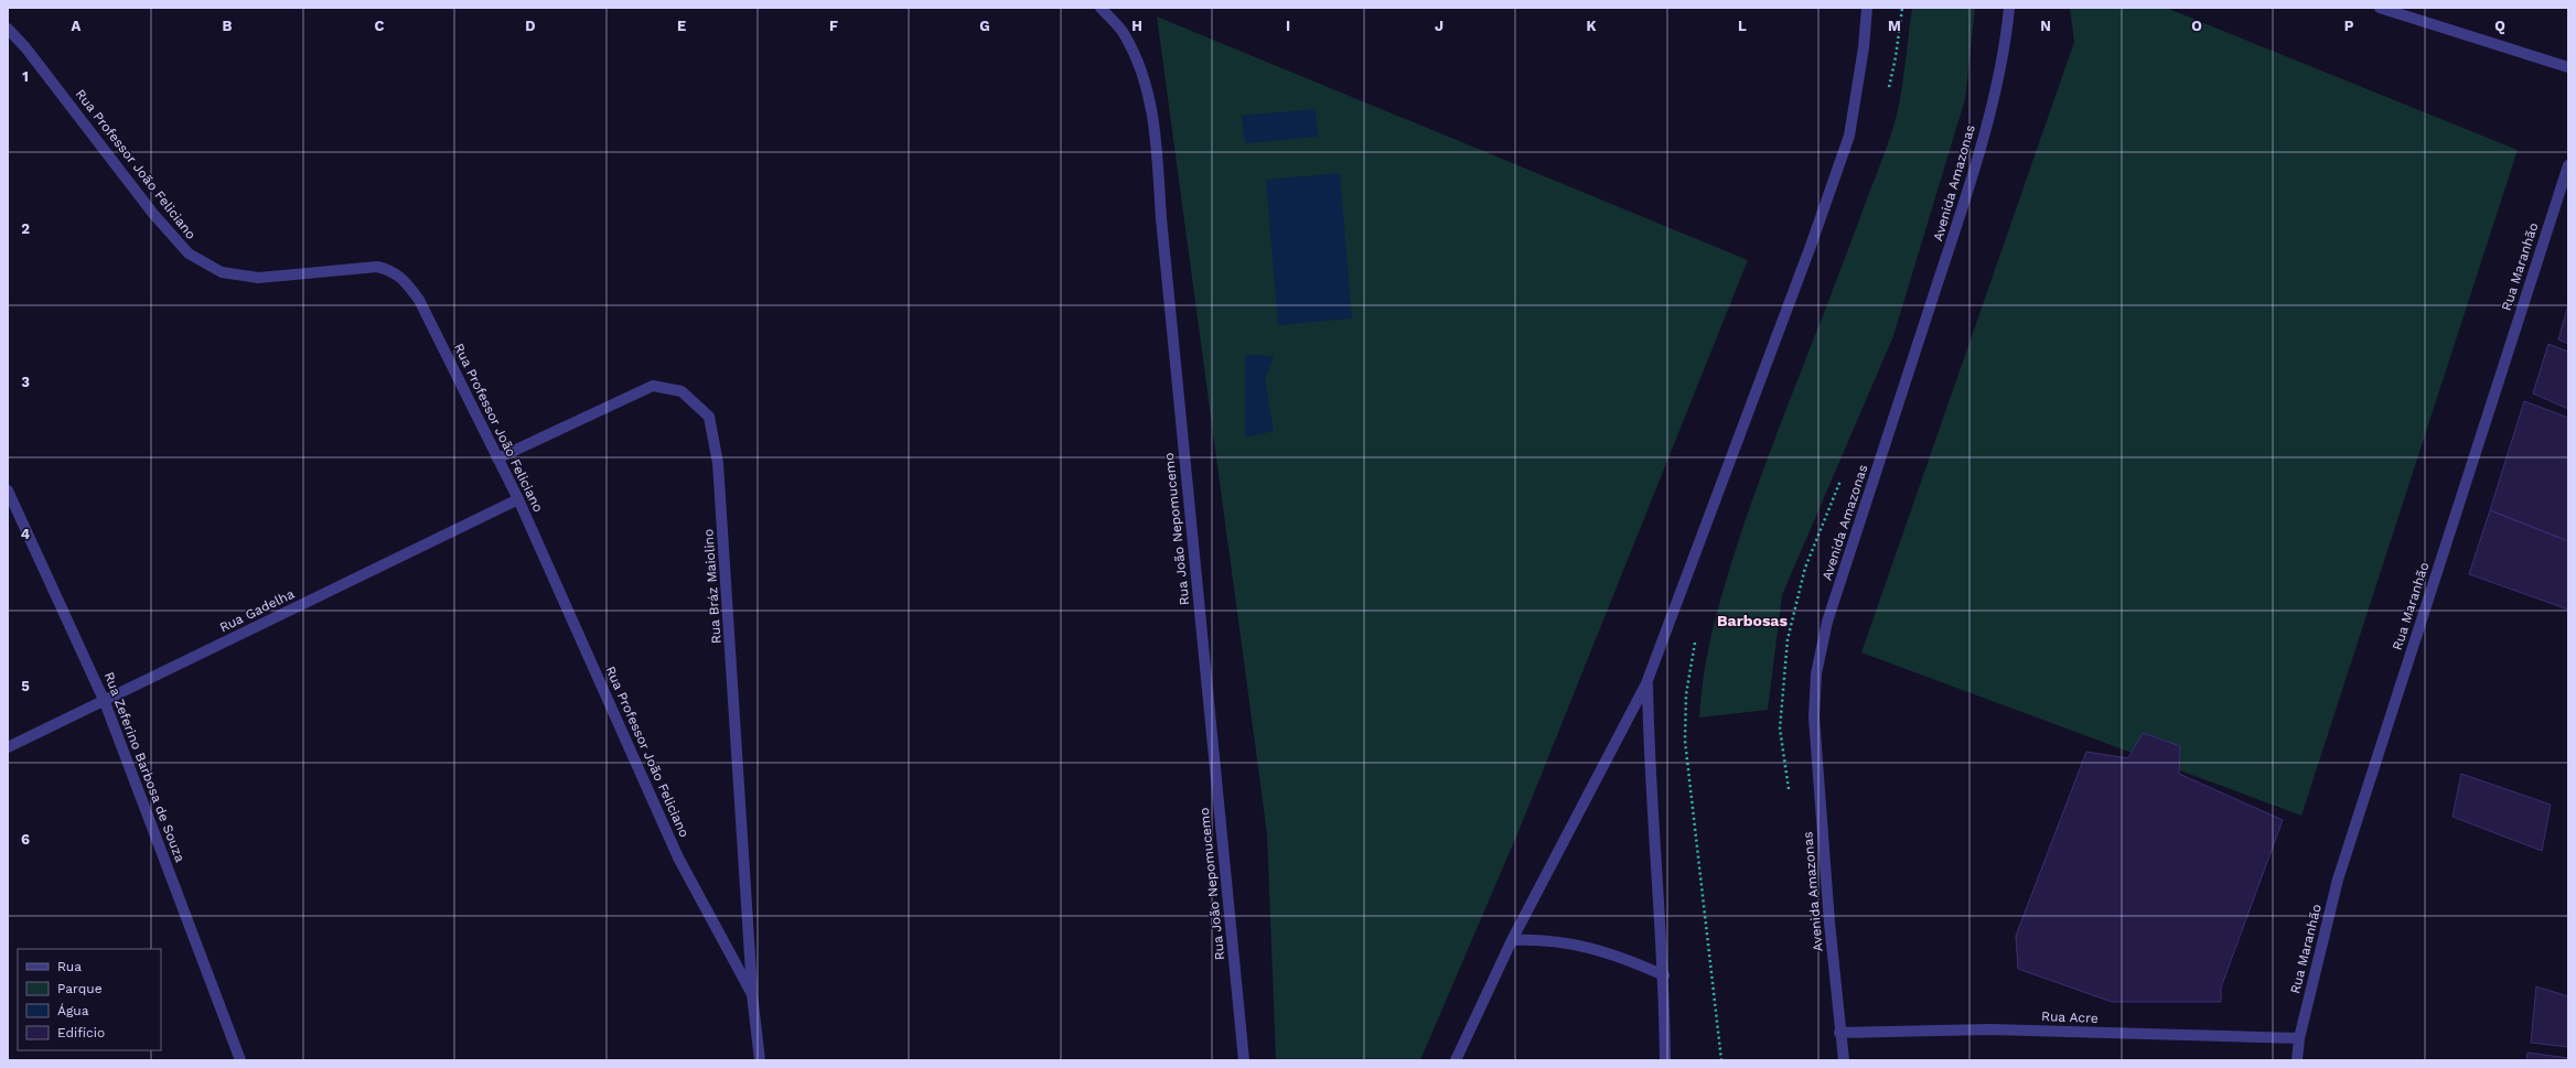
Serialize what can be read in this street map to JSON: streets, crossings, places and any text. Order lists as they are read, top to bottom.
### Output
{
  "streets": {
    "street": [
      "Rua Professor João Feliciano",
      "Avenida Amazonas",
      "Rua Maranhão",
      "Rua João Nepomucemo",
      "Rua Bráz Maiolino",
      "Rua Gadelha",
      "Rua Zeferino Barbosa de Souza",
      "Rua Acre"
    ]
  },
  "crossings": [
    ["Rua Professor João Feliciano", "Rua Bráz Maiolino"],
    ["Rua Professor João Feliciano", "Rua Gadelha"],
    ["Avenida Amazonas", "Rua Acre"],
    ["Rua Maranhão", "Rua Acre"],
    ["Rua Gadelha", "Rua Zeferino Barbosa de Souza"]
  ],
  "districts": ["Barbosas"],
  "legend": [
    "Rua",
    "Parque",
    "Água",
    "Edifício"
  ],
  "grid": {
    "columns": [
      "A",
      "B",
      "C",
      "D",
      "E",
      "F",
      "G",
      "H",
      "I",
      "J",
      "K",
      "L",
      "M",
      "N",
      "O",
      "P",
      "Q"
    ],
    "rows": [
      "1",
      "2",
      "3",
      "4",
      "5",
      "6"
    ]
  }
}
